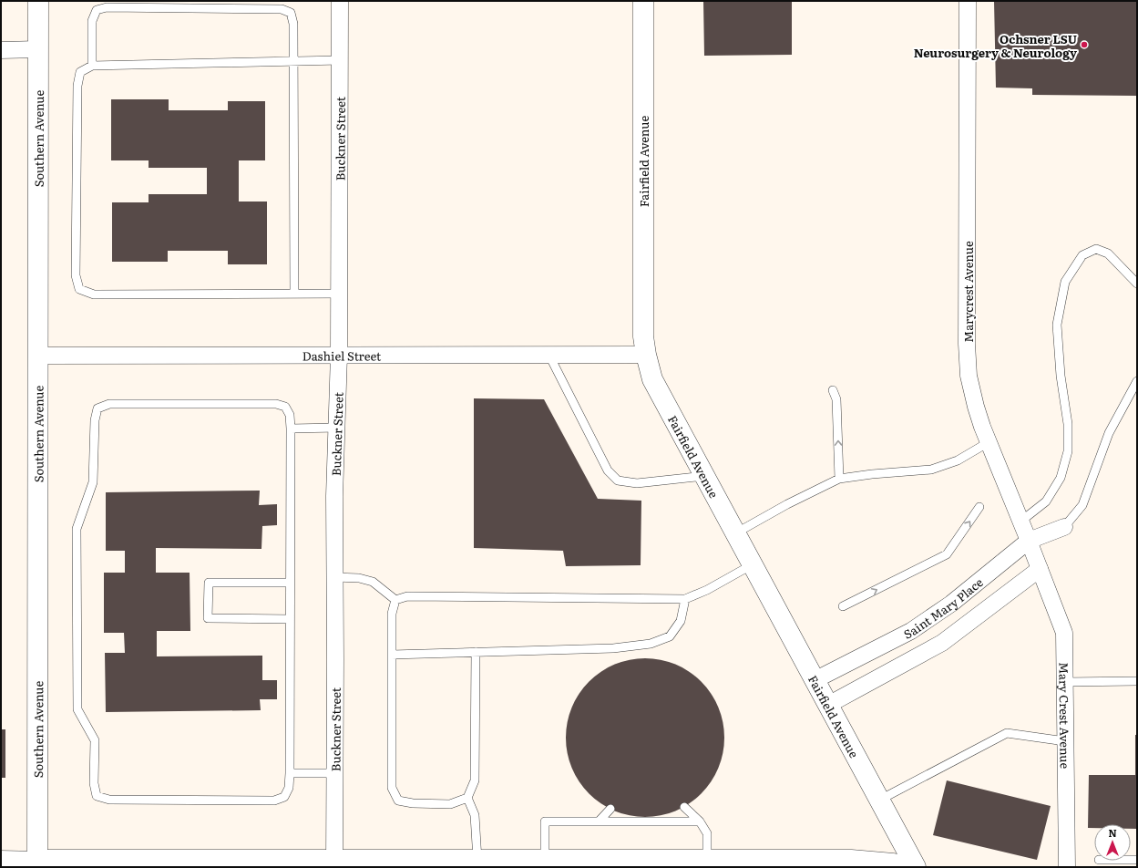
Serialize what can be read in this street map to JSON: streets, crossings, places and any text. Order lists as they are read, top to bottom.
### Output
{
  "streets": {
    "street": [
      "Southern Avenue",
      "Buckner Street",
      "Fairfield Avenue",
      "Marycrest Avenue",
      "Dashiel Street",
      "Saint Mary Place",
      "Mary Crest Avenue"
    ]
  },
  "crossings": [
    ["Southern Avenue", "Dashiel Street"],
    ["Buckner Street", "Dashiel Street"],
    ["Fairfield Avenue", "Dashiel Street"],
    ["Fairfield Avenue", "Saint Mary Place"],
    ["Marycrest Avenue", "Saint Mary Place"],
    ["Marycrest Avenue", "Mary Crest Avenue"]
  ],
  "places": ["Ochsner LSU Neurosurgery & Neurology"],
  "north": "top"
}
